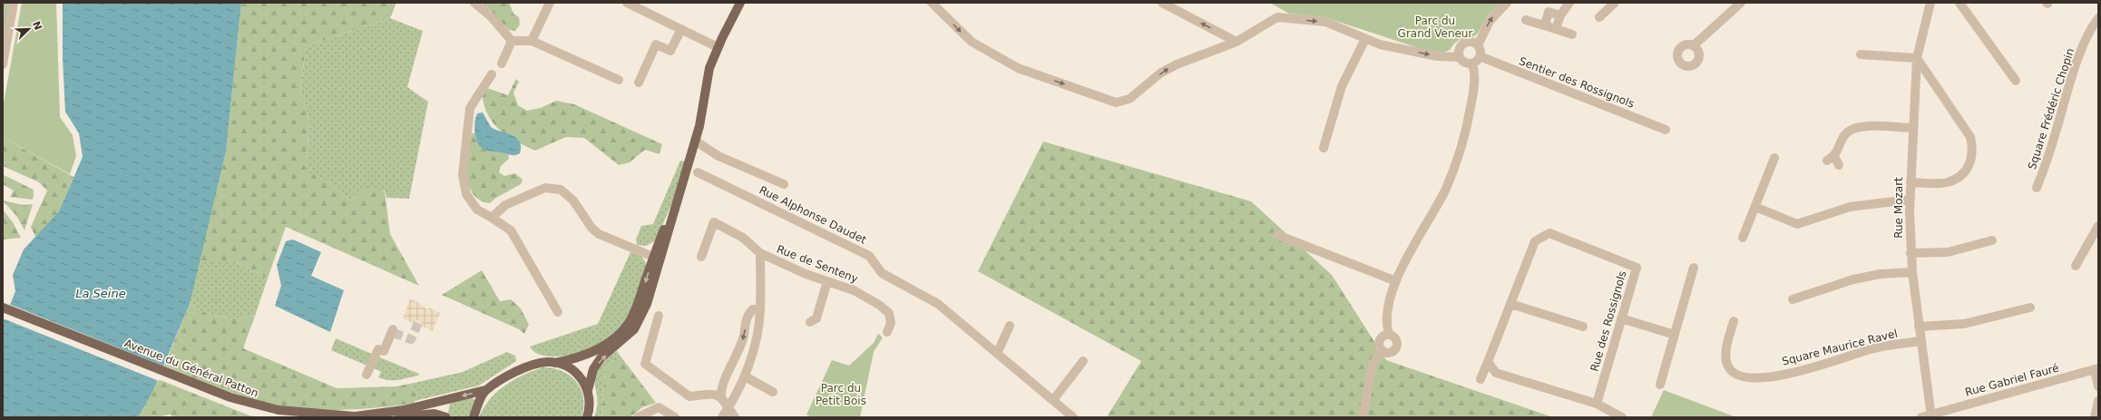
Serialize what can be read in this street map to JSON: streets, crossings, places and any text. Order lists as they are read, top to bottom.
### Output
{
  "streets": {
    "main road": ["Avenue du Général Patton"],
    "street": [
      "Sentier des Rossignols",
      "Square Frédéric Chopin",
      "Rue Mozart",
      "Rue Alphonse Daudet",
      "Rue de Senteny",
      "Rue des Rossignols",
      "Square Maurice Ravel",
      "Rue Gabriel Fauré"
    ]
  },
  "crossings": [
    ["Rue Mozart", "Square Maurice Ravel"],
    ["Rue Mozart", "Rue Gabriel Fauré"]
  ],
  "one_way": ["Avenue du Général Patton"],
  "water": ["La Seine"],
  "parks": ["Parc du Grand Veneur", "Parc du Petit Bois"],
  "north": "top right"
}
